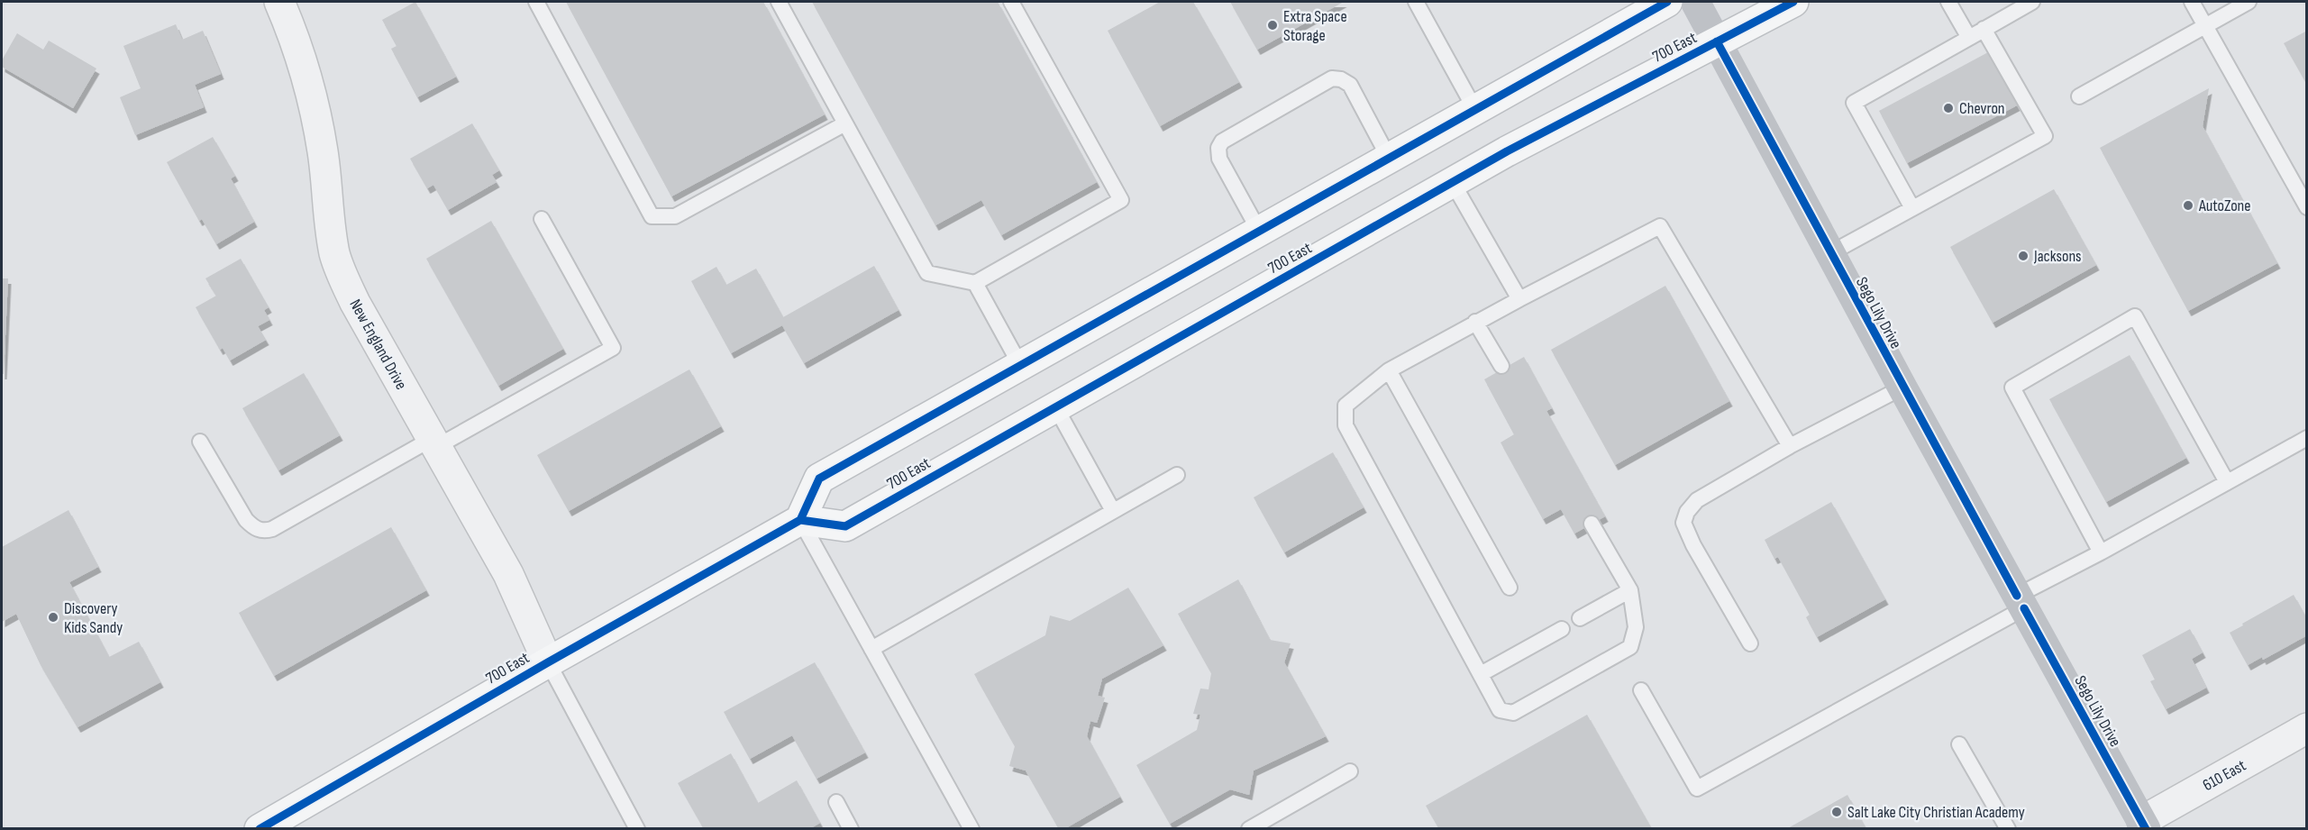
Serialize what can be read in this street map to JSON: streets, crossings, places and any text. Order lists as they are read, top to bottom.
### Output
{
  "streets": {
    "main road": ["700 East", "Sego Lily Drive"],
    "street": ["New England Drive", "610 East"]
  },
  "crossings": [
    ["700 East", "Sego Lily Drive"],
    ["700 East", "New England Drive"],
    ["Sego Lily Drive", "610 East"]
  ],
  "places": [
    "Extra Space Storage",
    "Chevron",
    "AutoZone",
    "Jacksons",
    "Discovery Kids Sandy",
    "Salt Lake City Christian Academy"
  ]
}
